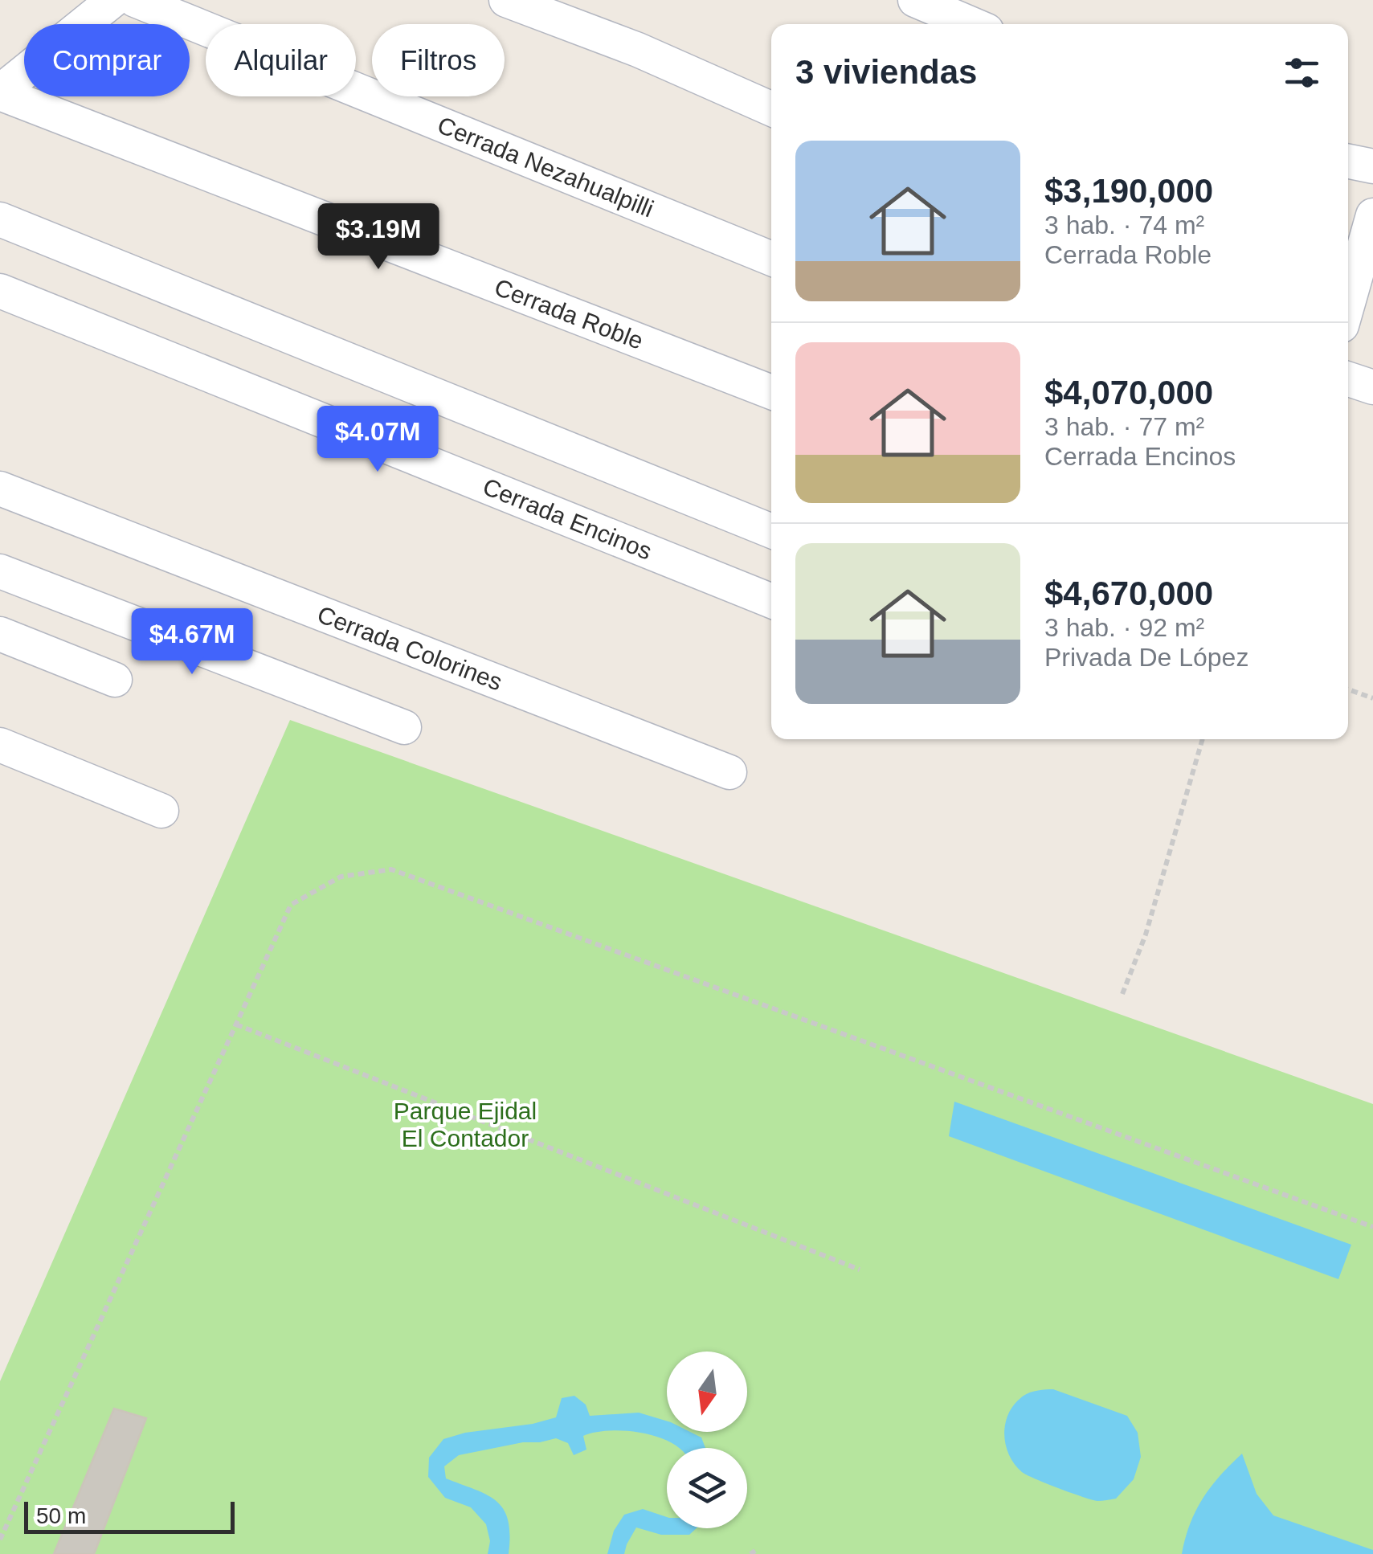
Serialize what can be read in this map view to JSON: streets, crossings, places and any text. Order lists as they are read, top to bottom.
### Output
{
  "streets": {
    "street": [
      "Cerrada Nezahualpilli",
      "Cerrada Roble",
      "Cerrada Encinos",
      "Cerrada Colorines"
    ]
  },
  "parks": ["Parque Ejidal El Contador"],
  "scale_bar": "50 m",
  "north": "bottom",
  "page": {
    "chip": ["Comprar", "Alquilar", "Filtros"],
    "heading": "3 viviendas",
    "list": [
      {
        "name": "$3,190,000",
        "note": "3 hab. · 74 m² · Cerrada Roble"
      },
      {
        "name": "$4,070,000",
        "note": "3 hab. · 77 m² · Cerrada Encinos"
      },
      {
        "name": "$4,670,000",
        "note": "3 hab. · 92 m² · Privada De López"
      }
    ],
    "price": ["$3.19M", "$4.07M", "$4.67M"],
    "scale": "50 m"
  }
}
